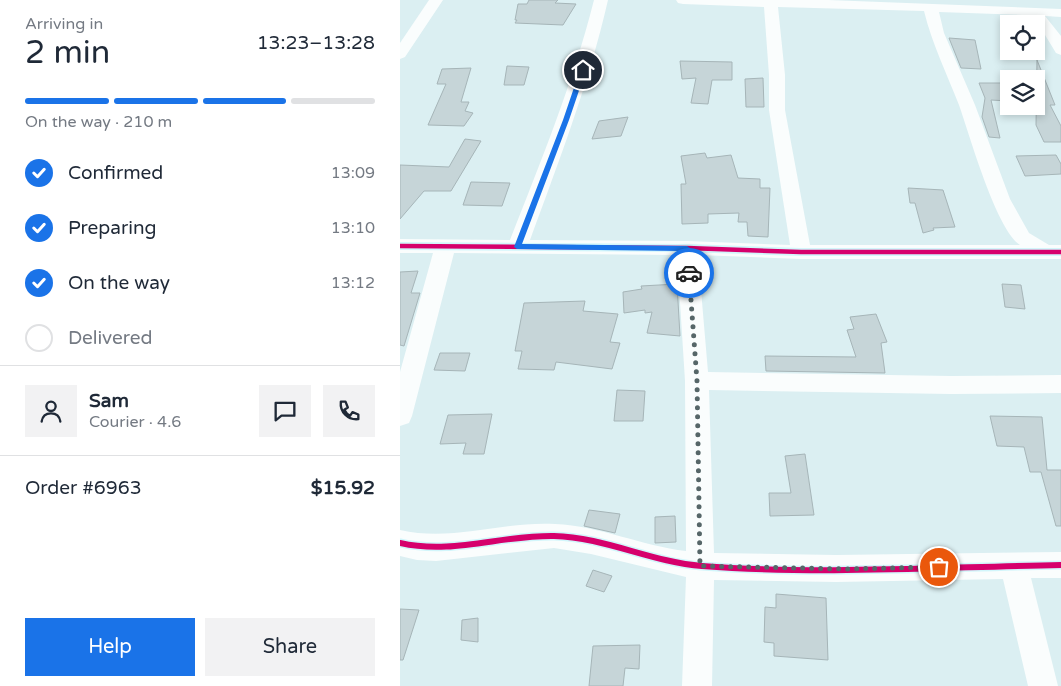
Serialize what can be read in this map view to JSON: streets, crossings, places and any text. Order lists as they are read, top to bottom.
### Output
{
  "page": {
    "heading": ["2 min", "Arriving in", "13:23–13:28"],
    "panel": [
      "Sam",
      "Courier · 4.6",
      "Order #6963",
      "$15.92"
    ],
    "bar": "On the way · 210 m",
    "list": [
      ["Confirmed", "13:09"],
      ["Preparing", "13:10"],
      ["On the way", "13:12"],
      "Delivered"
    ],
    "buttons": ["Help", "Share"]
  }
}
